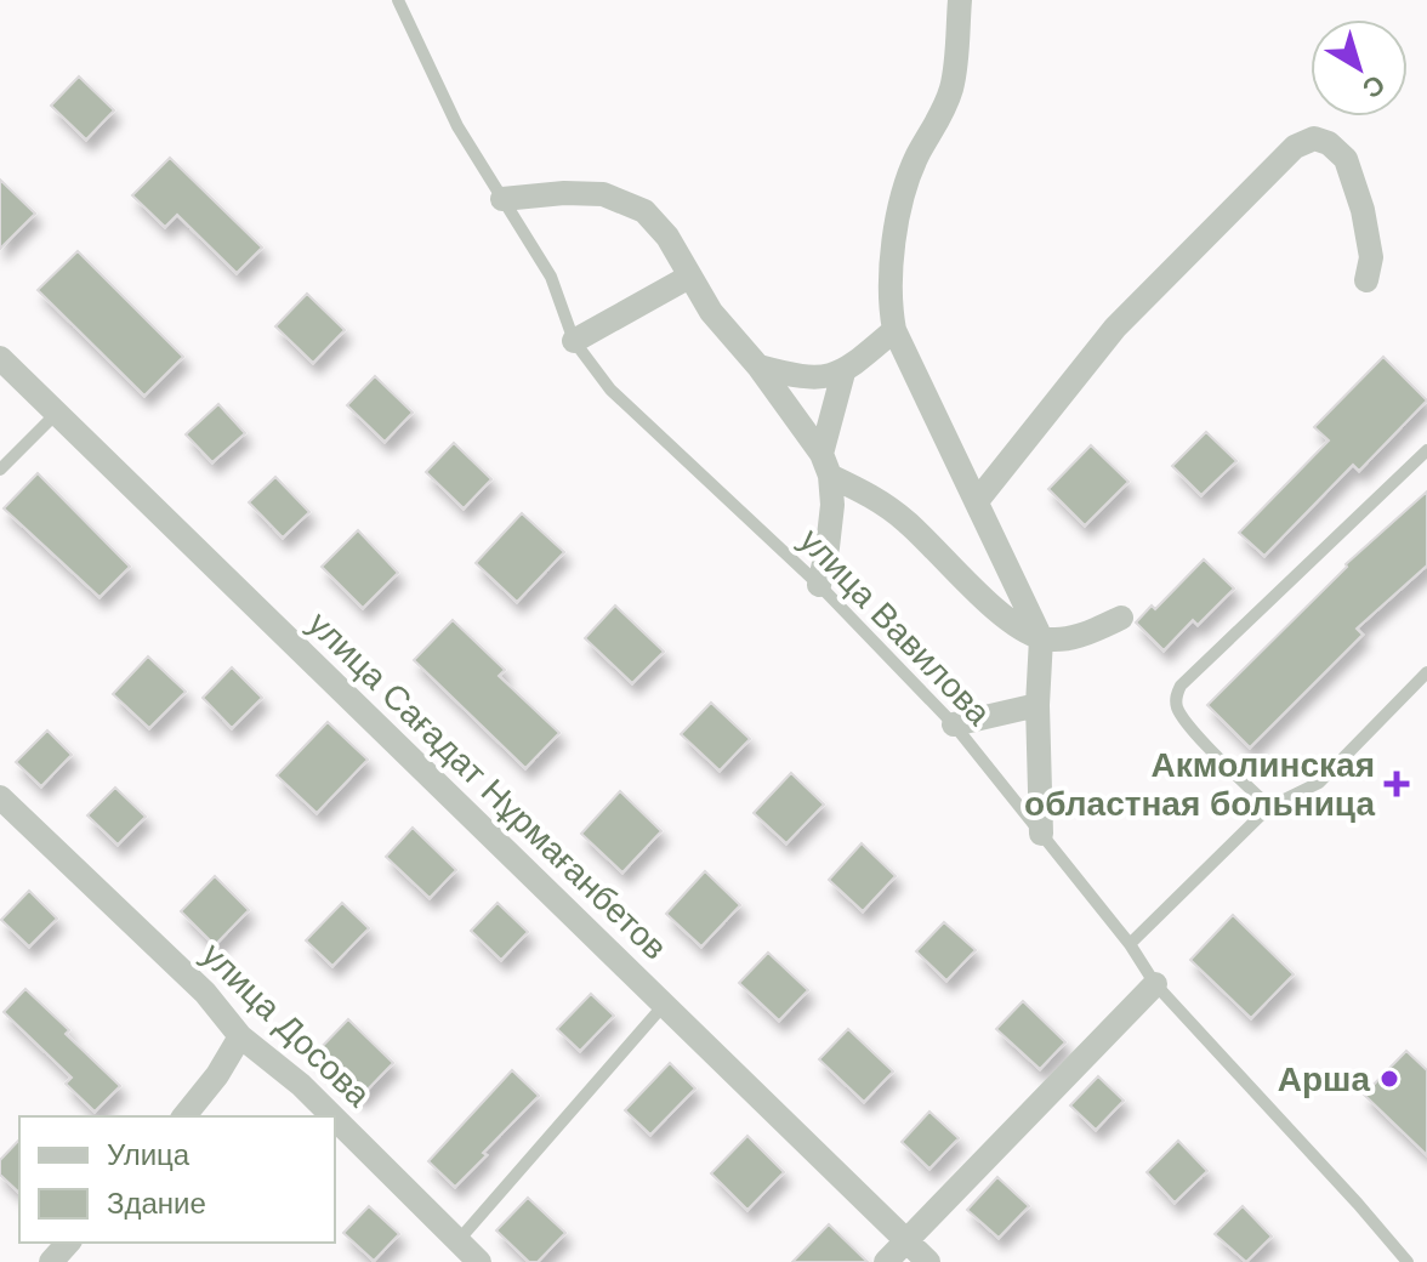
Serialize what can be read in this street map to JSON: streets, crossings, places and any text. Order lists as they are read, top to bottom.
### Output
{
  "streets": {
    "street": ["улица Сағадат Нұрмағанбетов", "улица Досова"],
    "lane": ["улица Вавилова"]
  },
  "places": {
    "health": ["Акмолинская областная больница"],
    "other": ["Арша"]
  },
  "legend": ["Улица", "Здание"],
  "north": "bottom right"
}
